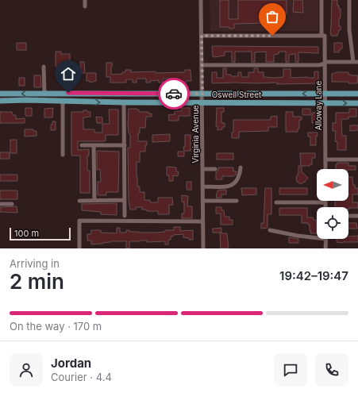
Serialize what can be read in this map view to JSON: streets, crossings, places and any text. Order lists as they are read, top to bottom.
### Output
{
  "streets": {
    "main road": ["Oswell Street"],
    "street": ["Alloway Lane", "Virginia Avenue"]
  },
  "crossings": [
    ["Oswell Street", "Alloway Lane"],
    ["Oswell Street", "Virginia Avenue"]
  ],
  "scale_bar": "100 m",
  "north": "left",
  "page": {
    "scale": "100 m",
    "heading": ["2 min", "Arriving in", "19:42–19:47"],
    "panel": ["Jordan", "Courier · 4.4"],
    "bar": "On the way · 170 m"
  }
}
